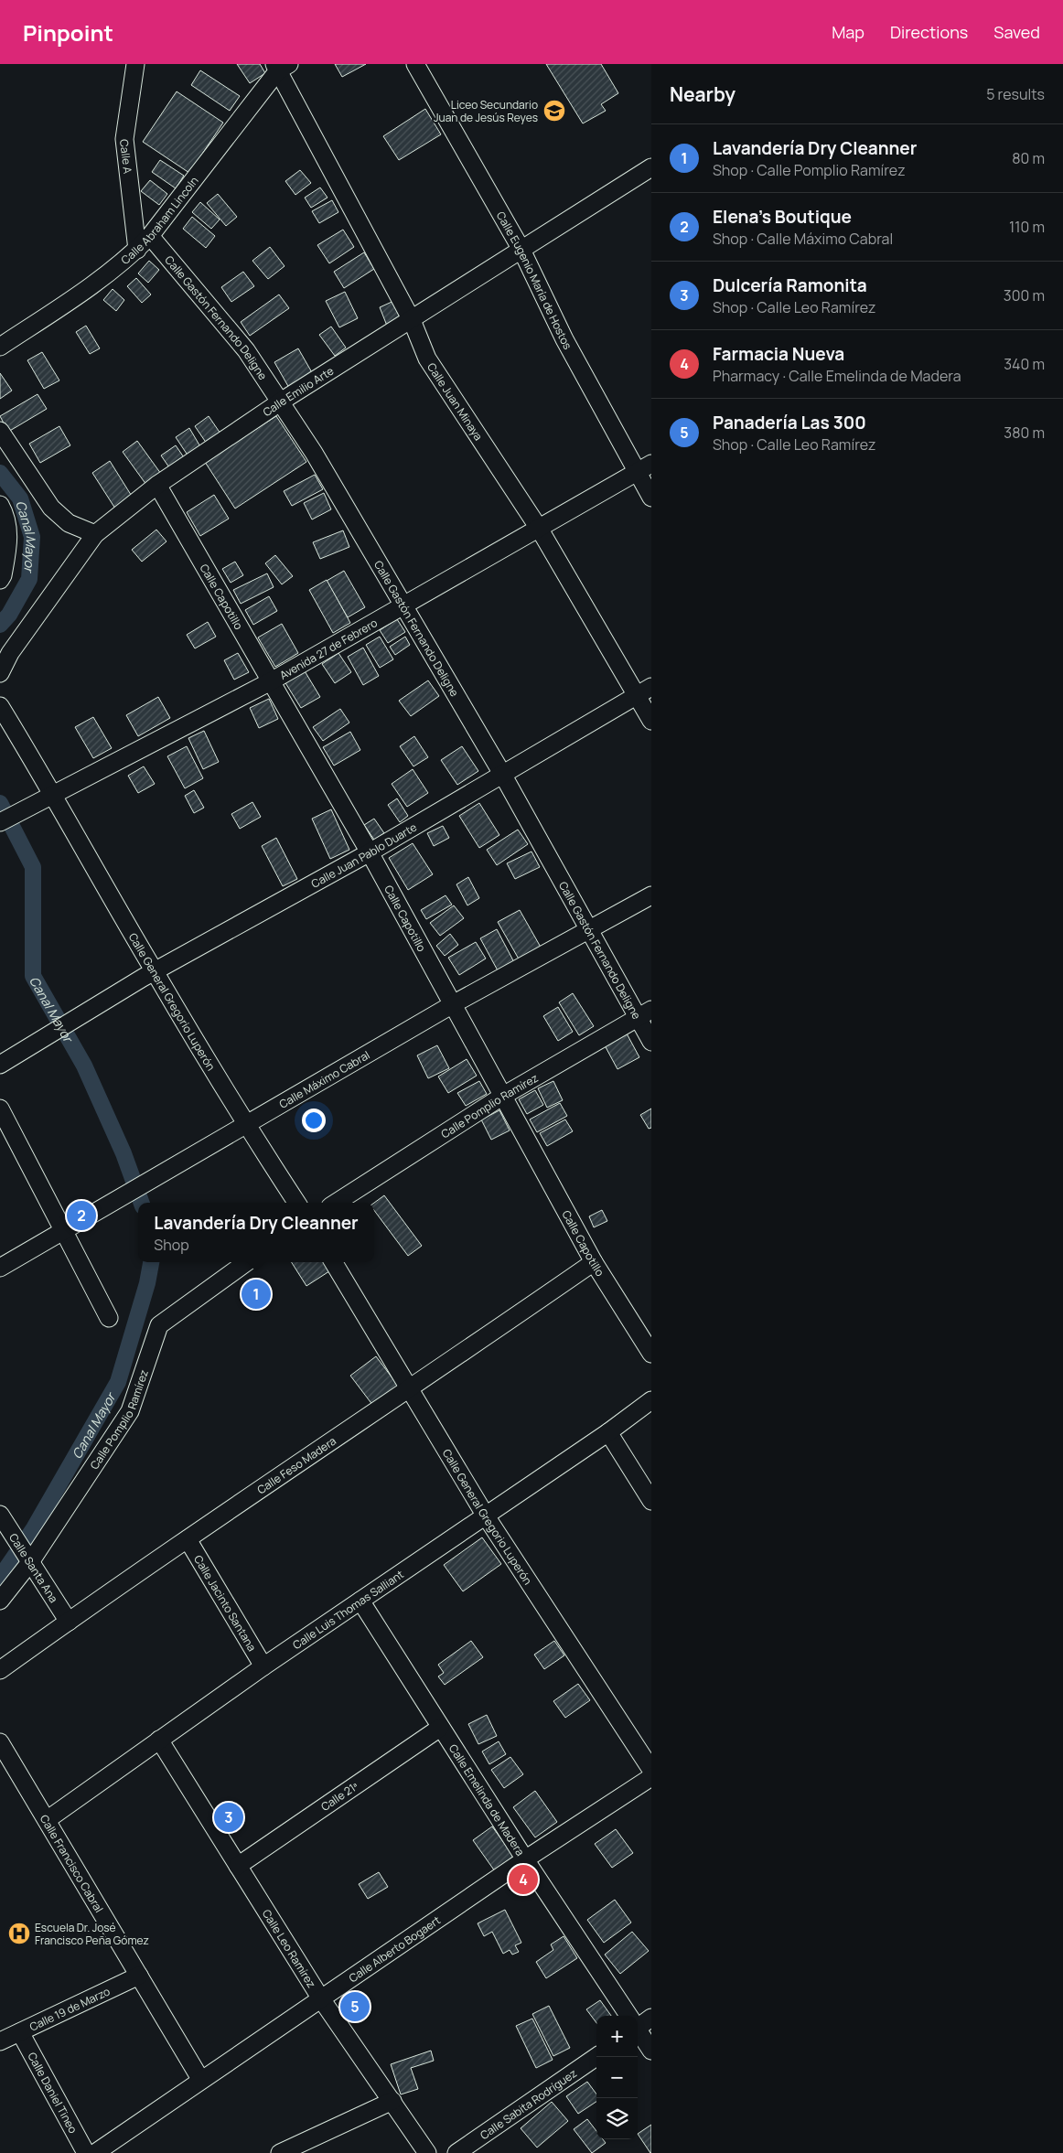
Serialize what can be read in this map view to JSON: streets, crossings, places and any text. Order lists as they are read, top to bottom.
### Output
{
  "streets": {
    "street": [
      "Calle A",
      "Calle Abraham Lincoln",
      "Calle Eugenio María de Hostos",
      "Calle Gastón Fernando Deligne",
      "Calle Emilio Arte",
      "Calle Juan Minaya",
      "Calle Capotillo",
      "Avenida 27 de Febrero",
      "Calle Juan Pablo Duarte",
      "Calle General Gregorio Luperón",
      "Calle Máximo Cabral",
      "Calle Pomplio Ramírez",
      "Calle Feso Madera",
      "Calle Santa Ana",
      "Calle Jacinto Santana",
      "Calle Luis Thomas Salliant",
      "Calle 21ª",
      "Calle Emelinda de Madera",
      "Calle Francisco Cabral",
      "Calle Alberto Bogaert",
      "Calle Leo Ramírez",
      "Calle 19 de Marzo",
      "Calle Daniel Tineo",
      "Calle Sabita Rodríguez"
    ]
  },
  "crossings": [
    ["Calle A", "Calle Abraham Lincoln"],
    ["Calle Abraham Lincoln", "Calle Gastón Fernando Deligne"],
    ["Calle Abraham Lincoln", "Calle Juan Minaya"],
    ["Calle Eugenio María de Hostos", "Calle Emilio Arte"],
    ["Calle Eugenio María de Hostos", "Avenida 27 de Febrero"],
    ["Calle Gastón Fernando Deligne", "Calle Emilio Arte"],
    ["Calle Gastón Fernando Deligne", "Avenida 27 de Febrero"],
    ["Calle Gastón Fernando Deligne", "Calle Juan Pablo Duarte"],
    ["Calle Gastón Fernando Deligne", "Calle Máximo Cabral"],
    ["Calle Gastón Fernando Deligne", "Calle Pomplio Ramírez"],
    ["Calle Emilio Arte", "Calle Juan Minaya"],
    ["Calle Emilio Arte", "Calle Capotillo"],
    ["Calle Juan Minaya", "Avenida 27 de Febrero"],
    ["Calle Juan Minaya", "Calle Juan Pablo Duarte"],
    ["Calle Capotillo", "Avenida 27 de Febrero"],
    ["Calle Capotillo", "Calle Juan Pablo Duarte"],
    ["Calle Capotillo", "Calle Máximo Cabral"],
    ["Calle Capotillo", "Calle Pomplio Ramírez"],
    ["Calle Capotillo", "Calle Feso Madera"],
    ["Avenida 27 de Febrero", "Calle General Gregorio Luperón"],
    ["Calle Juan Pablo Duarte", "Calle General Gregorio Luperón"],
    ["Calle General Gregorio Luperón", "Calle Máximo Cabral"],
    ["Calle General Gregorio Luperón", "Calle Feso Madera"],
    ["Calle General Gregorio Luperón", "Calle Luis Thomas Salliant"],
    ["Calle Pomplio Ramírez", "Calle Santa Ana"],
    ["Calle Feso Madera", "Calle Santa Ana"],
    ["Calle Feso Madera", "Calle Jacinto Santana"],
    ["Calle Jacinto Santana", "Calle Luis Thomas Salliant"],
    ["Calle Luis Thomas Salliant", "Calle Emelinda de Madera"],
    ["Calle Luis Thomas Salliant", "Calle Francisco Cabral"],
    ["Calle Luis Thomas Salliant", "Calle Leo Ramírez"],
    ["Calle 21ª", "Calle Emelinda de Madera"],
    ["Calle 21ª", "Calle Leo Ramírez"],
    ["Calle Emelinda de Madera", "Calle Alberto Bogaert"],
    ["Calle Francisco Cabral", "Calle Alberto Bogaert"],
    ["Calle Francisco Cabral", "Calle 19 de Marzo"],
    ["Calle Alberto Bogaert", "Calle Leo Ramírez"],
    ["Calle 19 de Marzo", "Calle Daniel Tineo"]
  ],
  "water": ["Canal Mayor"],
  "places": {
    "school or university": ["Liceo Secundario Juan de Jesús Reyes"],
    "hospital": ["Escuela Dr. José Francisco Peña Gómez"]
  },
  "page": {
    "header": "Pinpoint",
    "nav": ["Map", "Directions", "Saved"],
    "heading": ["Nearby", "5 results"],
    "list": [
      {
        "mark": "1",
        "name": "Lavandería Dry Cleanner",
        "note": "Shop · Calle Pomplio Ramírez",
        "value": "80 m"
      },
      {
        "mark": "2",
        "name": "Elena's Boutique",
        "note": "Shop · Calle Máximo Cabral",
        "value": "110 m"
      },
      {
        "mark": "3",
        "name": "Dulcería Ramonita",
        "note": "Shop · Calle Leo Ramírez",
        "value": "300 m"
      },
      {
        "mark": "4",
        "name": "Farmacia Nueva",
        "note": "Pharmacy · Calle Emelinda de Madera",
        "value": "340 m"
      },
      {
        "mark": "5",
        "name": "Panadería Las 300",
        "note": "Shop · Calle Leo Ramírez",
        "value": "380 m"
      }
    ],
    "pins": [
      "2",
      "1",
      "3",
      "4",
      "5"
    ],
    "popup": ["Lavandería Dry Cleanner", "Shop"],
    "map_buttons": ["+", "−"]
  }
}
